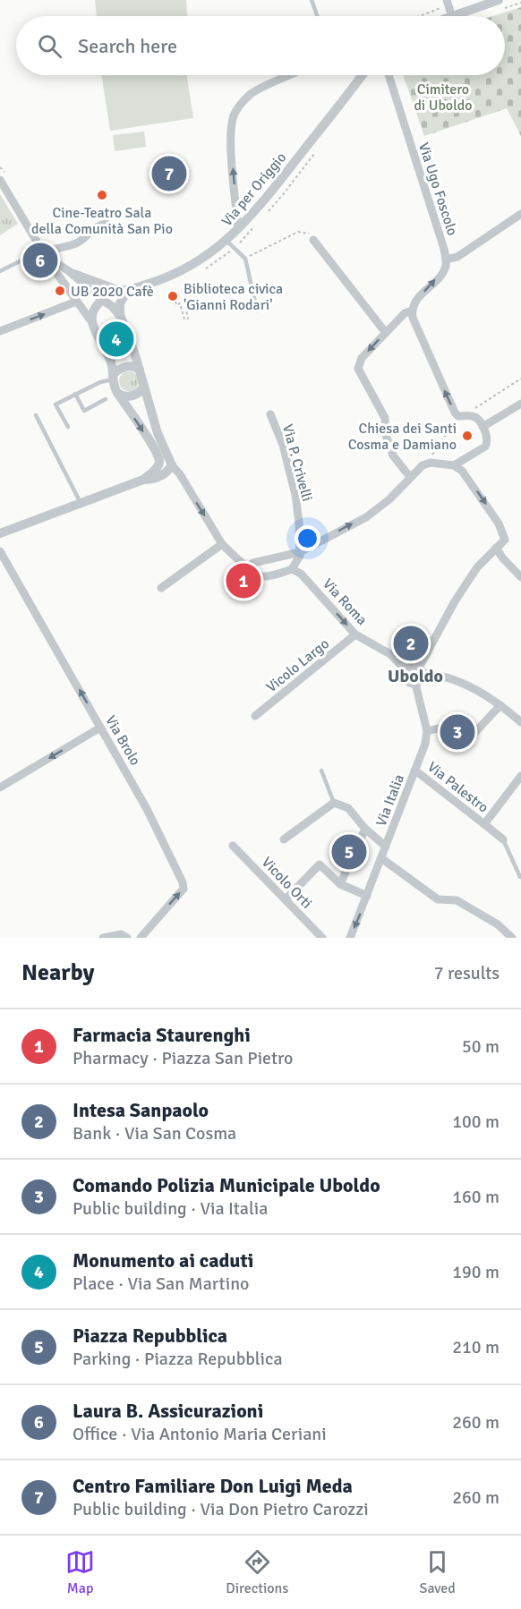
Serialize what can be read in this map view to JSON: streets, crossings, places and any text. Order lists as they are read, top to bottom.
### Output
{
  "streets": {
    "street": [
      "Via per Origgio",
      "Via Ugo Foscolo",
      "Via P. Crivelli",
      "Via Roma",
      "Vicolo Largo",
      "Via Brolo",
      "Via Palestro",
      "Via Italia",
      "Vicolo Orti"
    ]
  },
  "crossings": [
    ["Via Roma", "Vicolo Largo"],
    ["Via Palestro", "Via Italia"]
  ],
  "one_way": ["Via Roma", "Via Brolo"],
  "districts": ["Uboldo"],
  "parks": ["Cimitero di Uboldo"],
  "places": [
    "Cine-Teatro Sala della Comunità San Pio",
    "UB 2020 Cafè",
    "Biblioteca civica 'Gianni Rodari'",
    "Chiesa dei Santi Cosma e Damiano"
  ],
  "page": {
    "search": "Search here",
    "pins": [
      "7",
      "6",
      "4",
      "1",
      "2",
      "3",
      "5"
    ],
    "heading": ["Nearby", "7 results"],
    "list": [
      {
        "mark": "1",
        "name": "Farmacia Staurenghi",
        "note": "Pharmacy · Piazza San Pietro",
        "value": "50 m"
      },
      {
        "mark": "2",
        "name": "Intesa Sanpaolo",
        "note": "Bank · Via San Cosma",
        "value": "100 m"
      },
      {
        "mark": "3",
        "name": "Comando Polizia Municipale Uboldo",
        "note": "Public building · Via Italia",
        "value": "160 m"
      },
      {
        "mark": "4",
        "name": "Monumento ai caduti",
        "note": "Place · Via San Martino",
        "value": "190 m"
      },
      {
        "mark": "5",
        "name": "Piazza Repubblica",
        "note": "Parking · Piazza Repubblica",
        "value": "210 m"
      },
      {
        "mark": "6",
        "name": "Laura B. Assicurazioni",
        "note": "Office · Via Antonio Maria Ceriani",
        "value": "260 m"
      },
      {
        "mark": "7",
        "name": "Centro Familiare Don Luigi Meda",
        "note": "Public building · Via Don Pietro Carozzi",
        "value": "260 m"
      }
    ],
    "nav": ["Map", "Directions", "Saved"]
  }
}
